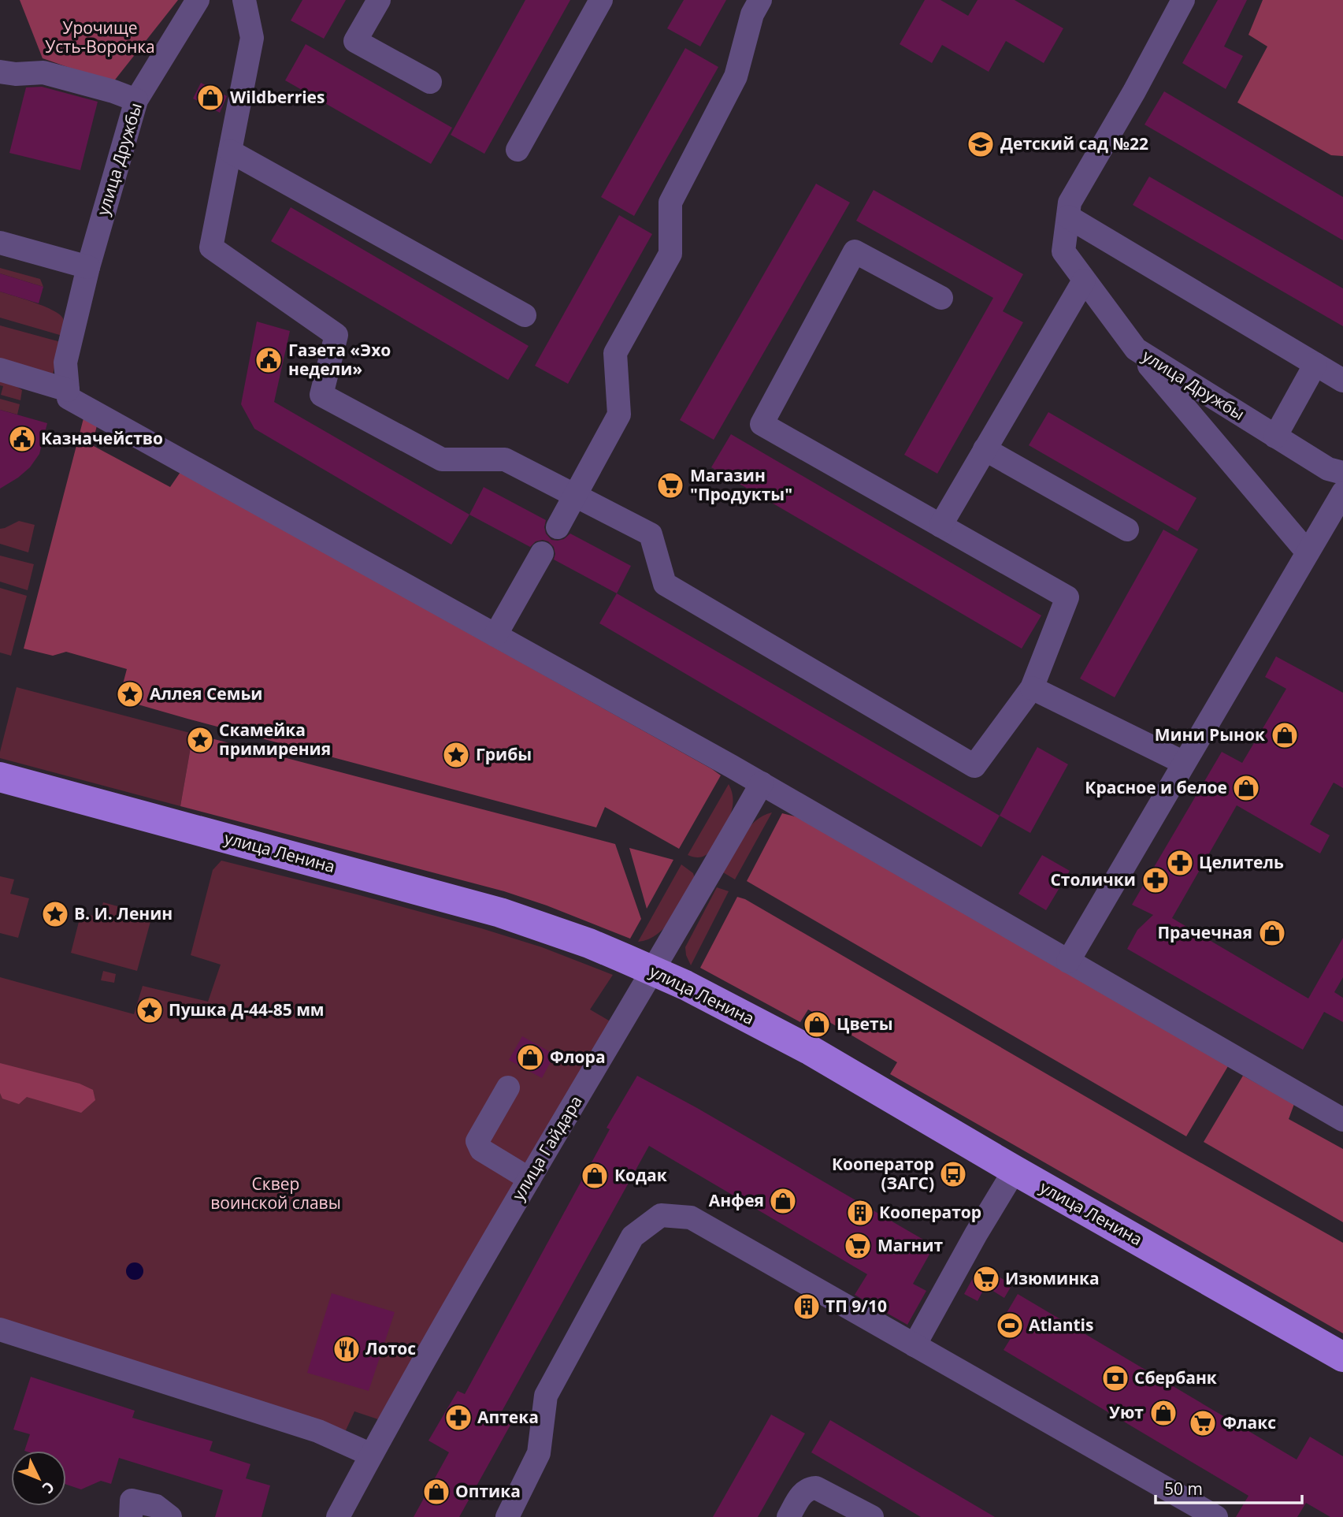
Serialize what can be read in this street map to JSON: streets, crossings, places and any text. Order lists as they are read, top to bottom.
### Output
{
  "streets": {
    "main road": ["улица Ленина"],
    "street": ["улица Дружбы", "улица Гайдара"]
  },
  "crossings": [
    ["улица Ленина", "улица Гайдара"]
  ],
  "parks": ["Урочище Усть-Воронка", "Сквер воинской славы"],
  "places": {
    "shop": [
      "Wildberries",
      "Мини Рынок",
      "Красное и белое",
      "Прачечная",
      "Цветы",
      "Флора",
      "Кодак",
      "Анфея",
      "Уют",
      "Оптика"
    ],
    "school or university": ["Детский сад №22"],
    "public building": ["Газета «Эхо недели»", "Казначейство"],
    "supermarket": [
      "Магазин \"Продукты\"",
      "Магнит",
      "Изюминка",
      "Флакс"
    ],
    "place": [
      "Аллея Семьи",
      "Скамейка примирения",
      "Грибы",
      "В. И. Ленин",
      "Пушка Д-44-85 мм"
    ],
    "pharmacy": ["Целитель", "Столички", "Аптека"],
    "bus stop": ["Кооператор (ЗАГС)"],
    "building": ["Кооператор", "ТП 9/10"],
    "sports": ["Atlantis"],
    "restaurant": ["Лотос"],
    "bank": ["Сбербанк"]
  },
  "scale_bar": "50 m",
  "north": "bottom right"
}
